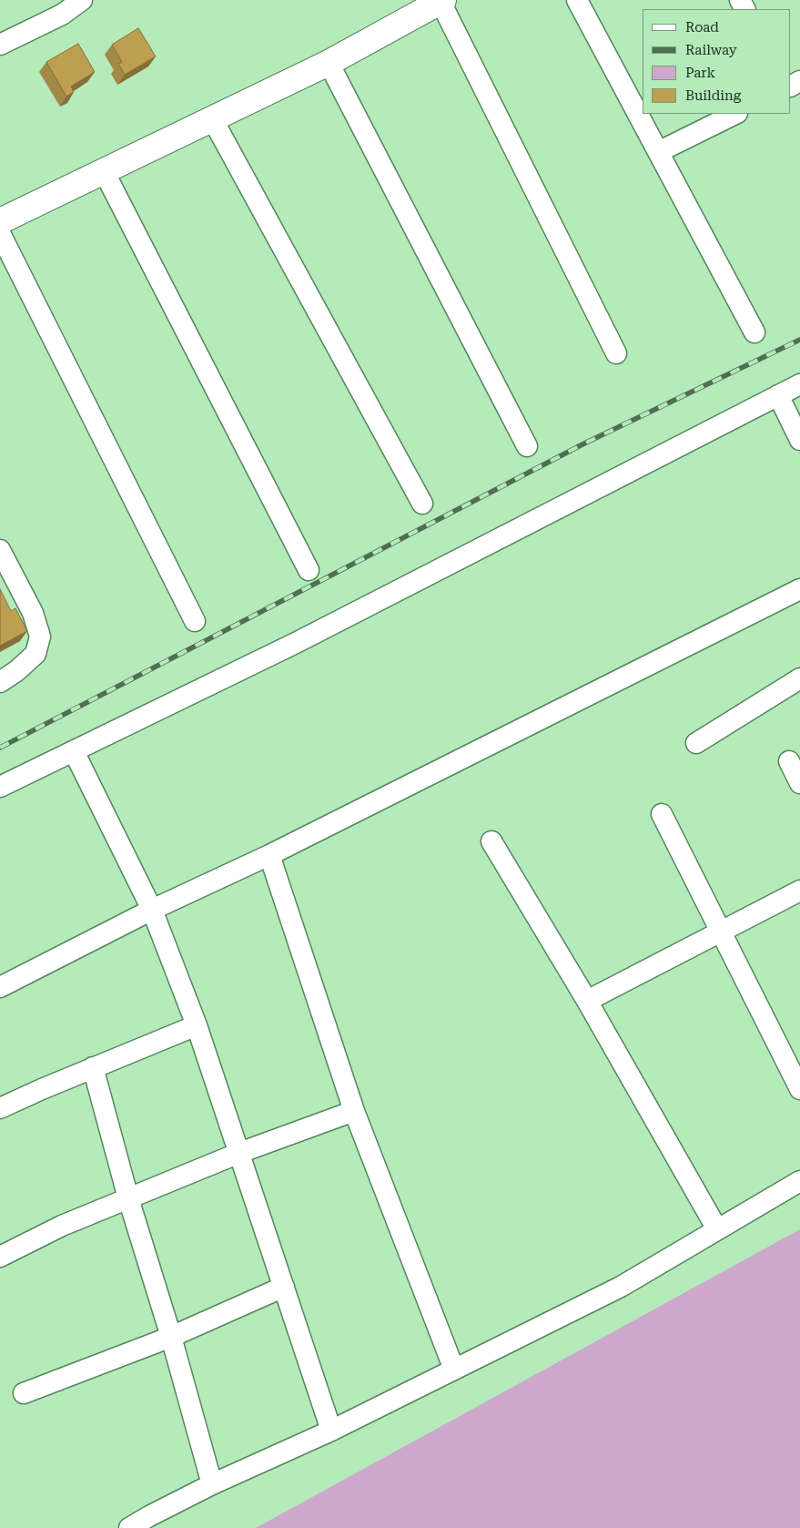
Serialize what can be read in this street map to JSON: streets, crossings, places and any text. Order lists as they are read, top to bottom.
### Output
{
  "legend": [
    "Road",
    "Railway",
    "Park",
    "Building"
  ]
}
